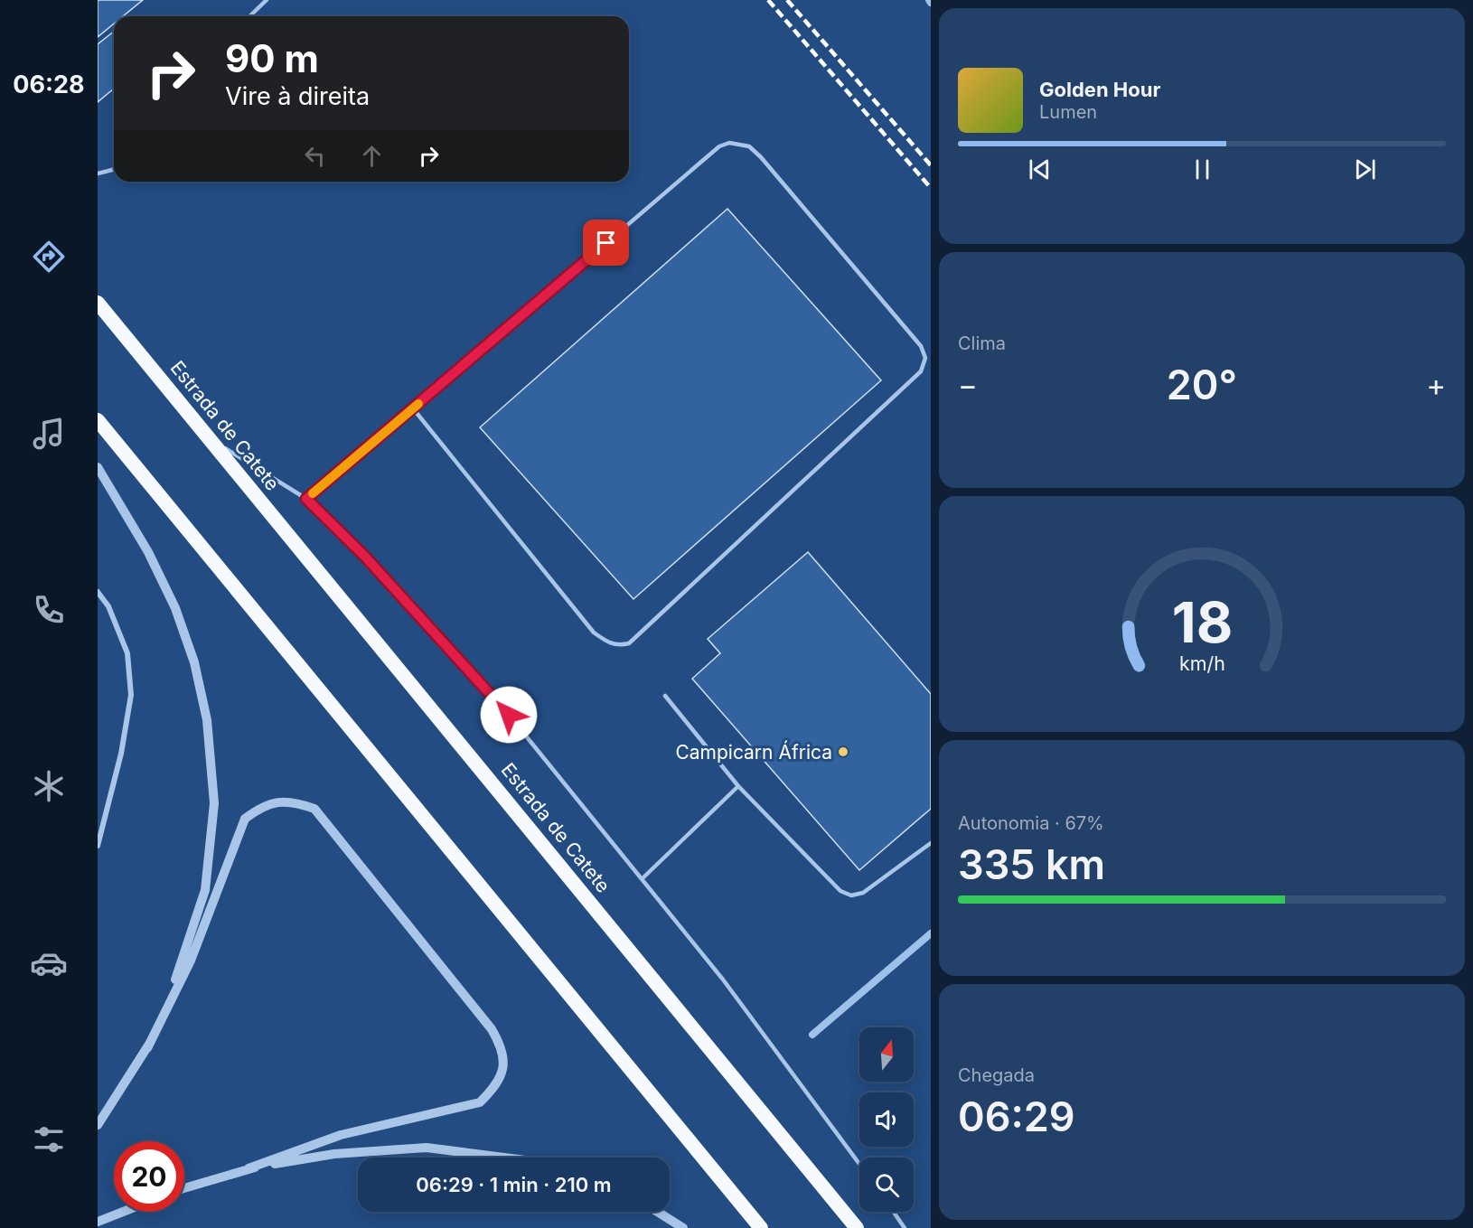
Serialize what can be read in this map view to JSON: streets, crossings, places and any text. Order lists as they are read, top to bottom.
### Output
{
  "streets": {
    "highway": ["Estrada de Catete"]
  },
  "places": ["Campicarn África"],
  "north": "top",
  "page": {
    "tabs": "06:28",
    "turn": ["90 m", "Vire à direita"],
    "song": ["Golden Hour", "Lumen"],
    "tile": [
      "Clima",
      ["Autonomia · 67%", "335 km"],
      ["Chegada", "06:29"]
    ],
    "heat": ["−", "20°", "+"],
    "limit": "20",
    "trip": "06:29 · 1 min · 210 m",
    "gauge": ["18", "km/h"]
  }
}
